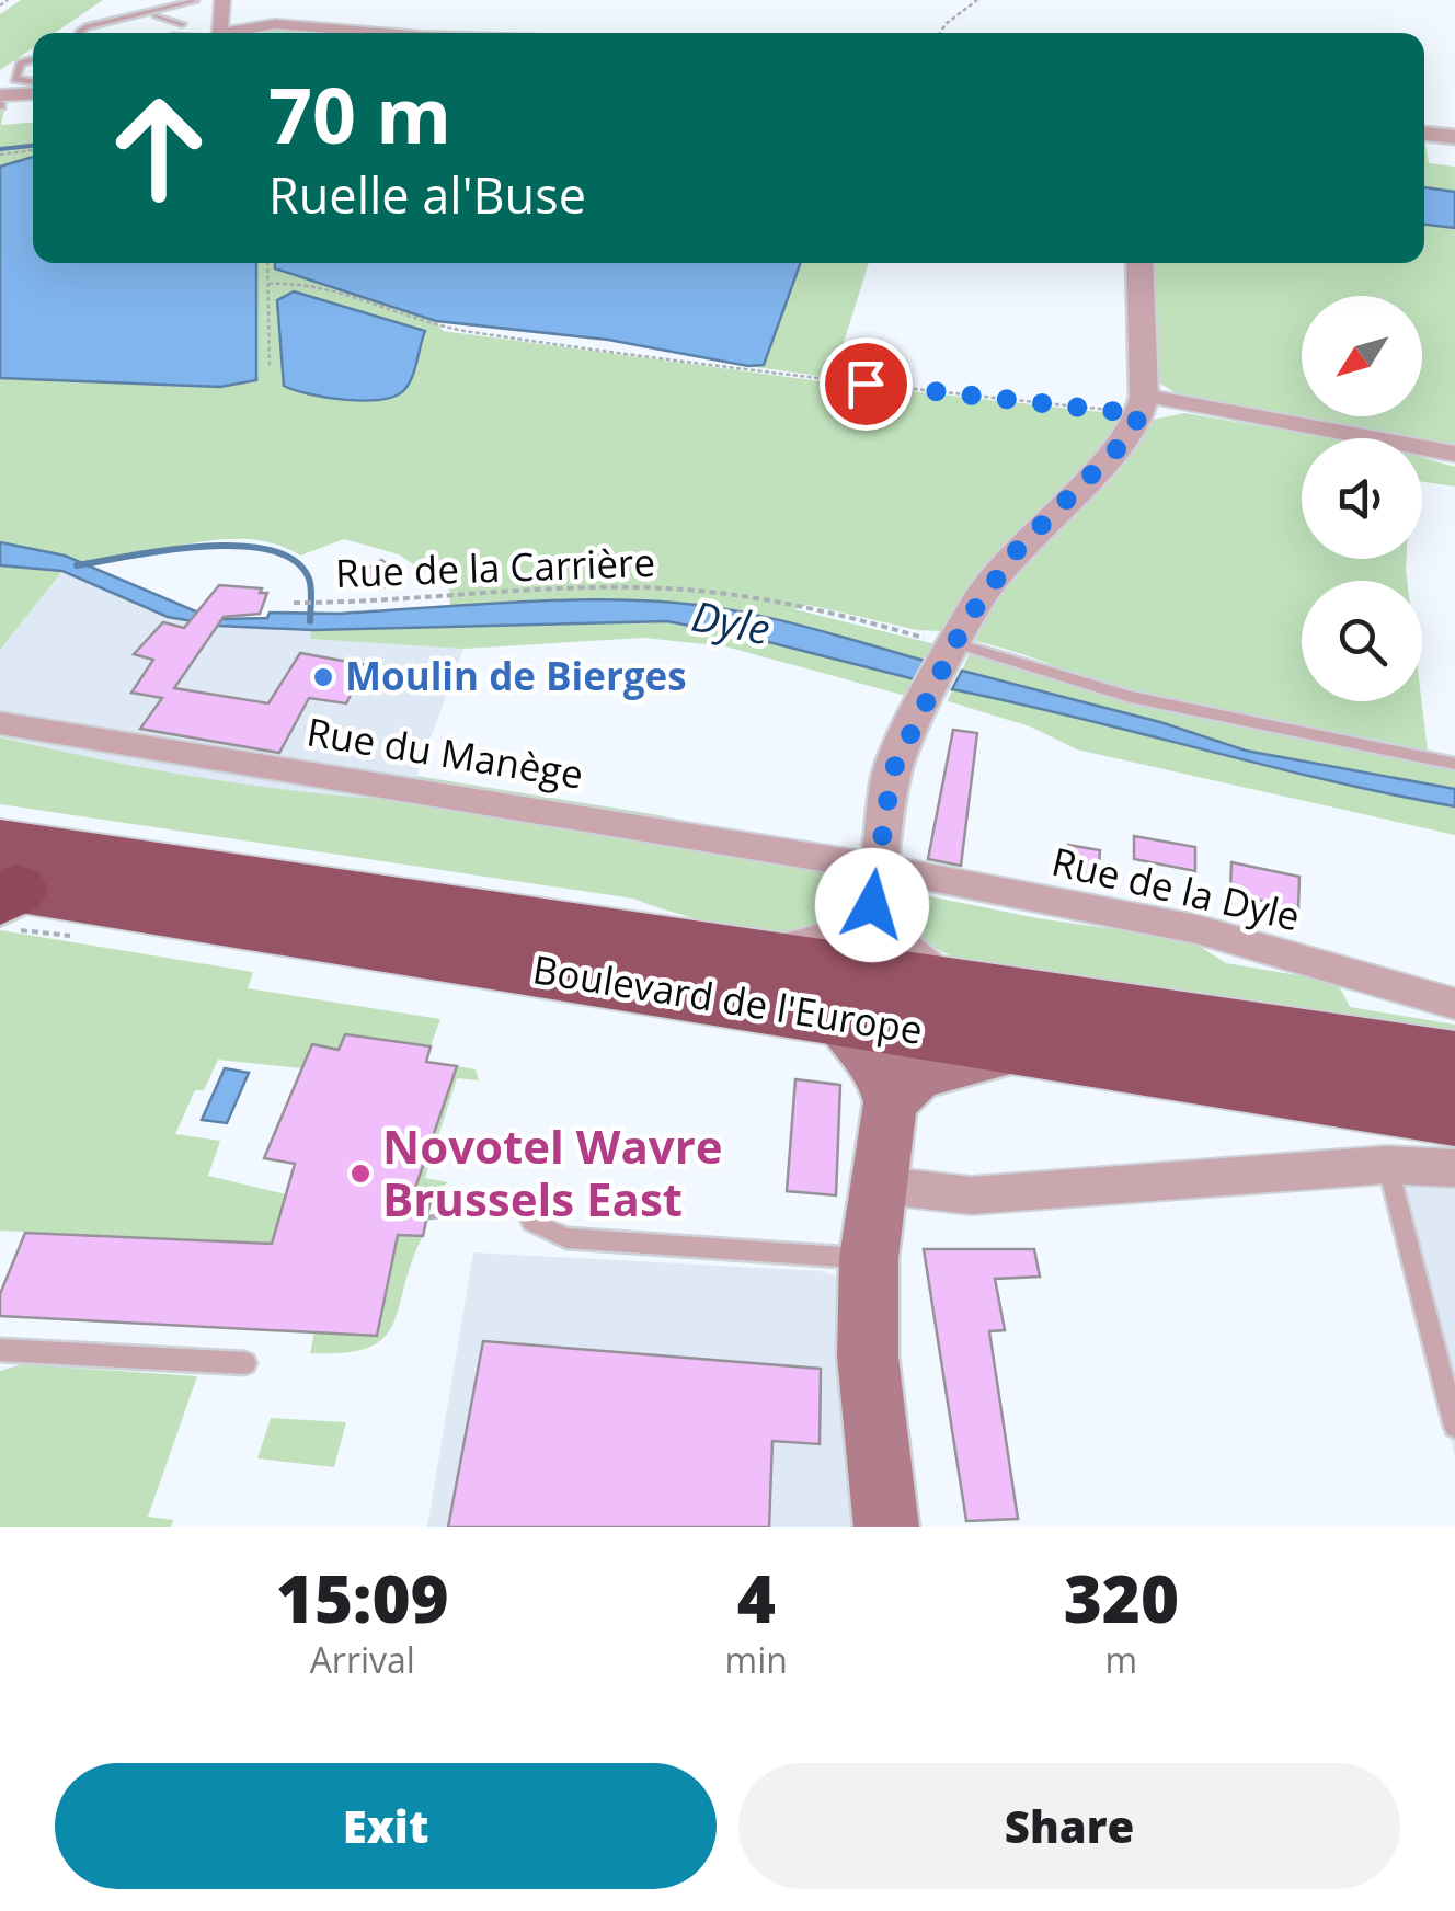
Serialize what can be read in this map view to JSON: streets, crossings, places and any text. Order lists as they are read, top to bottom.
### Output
{
  "streets": {
    "highway": ["Boulevard de l'Europe"],
    "street": ["Rue du Manège", "Rue de la Dyle"],
    "path": ["Rue de la Carrière"]
  },
  "crossings": [
    ["Rue du Manège", "Rue de la Dyle"]
  ],
  "water": ["Dyle"],
  "places": ["Moulin de Bierges", "Novotel Wavre Brussels East"],
  "north": "bottom left",
  "page": {
    "turn": ["70 m", "Ruelle al'Buse"],
    "eta": [
      "15:09",
      "Arrival",
      "4",
      "min",
      "320",
      "m"
    ],
    "buttons": ["Exit", "Share"]
  }
}
